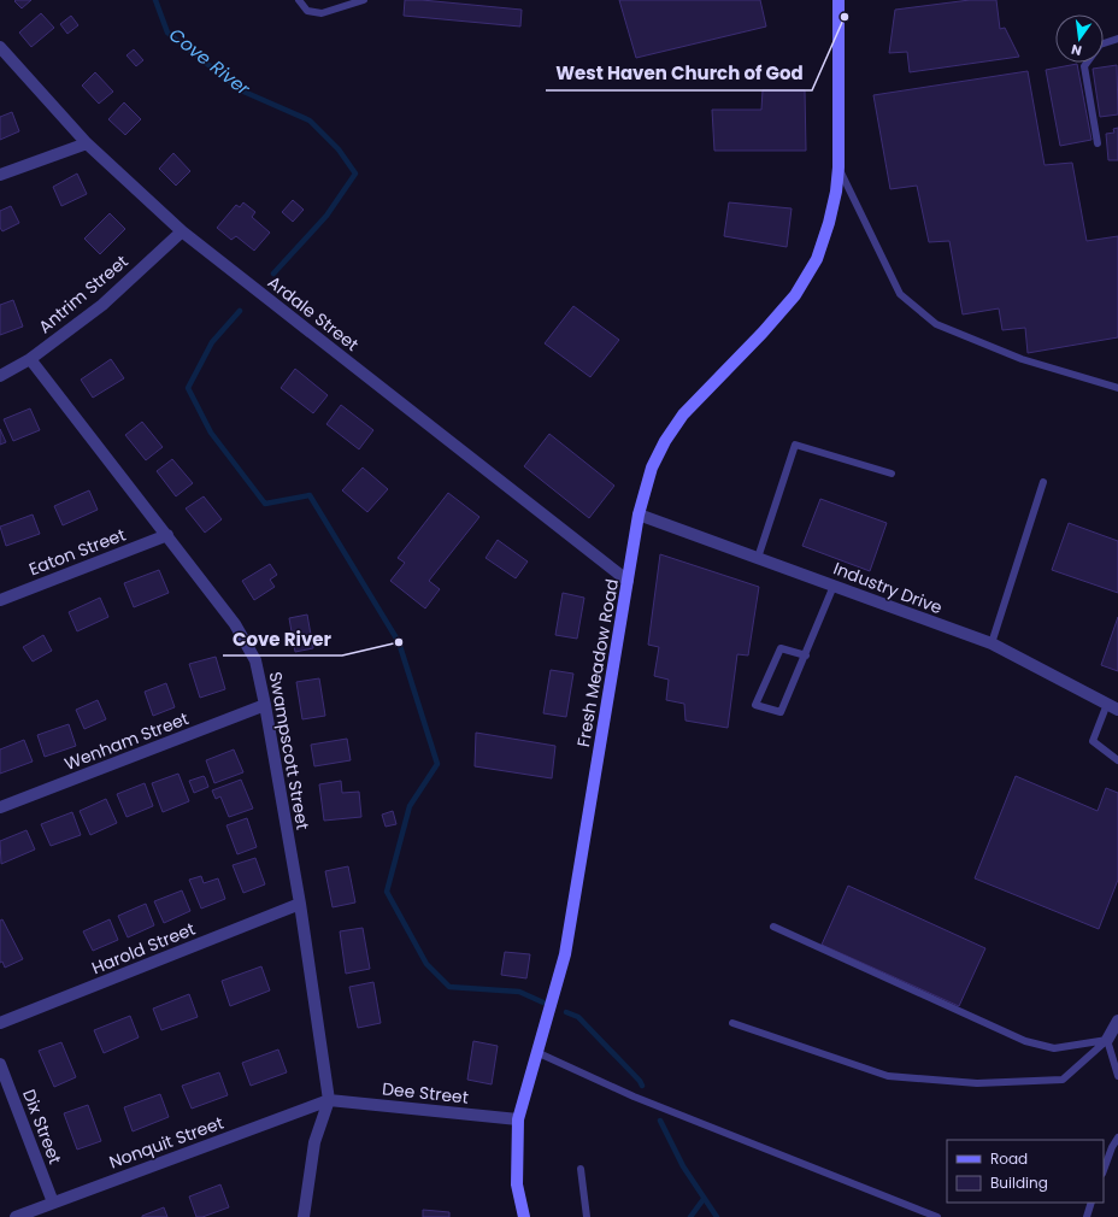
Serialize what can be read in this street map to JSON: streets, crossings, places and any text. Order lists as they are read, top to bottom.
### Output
{
  "streets": {
    "street": [
      "Antrim Street",
      "Ardale Street",
      "Eaton Street",
      "Industry Drive",
      "Fresh Meadow Road",
      "Wenham Street",
      "Swampscott Street",
      "Harold Street",
      "Dee Street",
      "Dix Street",
      "Nonquit Street"
    ]
  },
  "crossings": [
    ["Antrim Street", "Ardale Street"],
    ["Antrim Street", "Swampscott Street"],
    ["Ardale Street", "Fresh Meadow Road"],
    ["Eaton Street", "Swampscott Street"],
    ["Industry Drive", "Fresh Meadow Road"],
    ["Fresh Meadow Road", "Dee Street"],
    ["Wenham Street", "Swampscott Street"],
    ["Swampscott Street", "Harold Street"],
    ["Swampscott Street", "Dee Street"],
    ["Swampscott Street", "Nonquit Street"],
    ["Dee Street", "Nonquit Street"],
    ["Dix Street", "Nonquit Street"]
  ],
  "water": ["Cove River"],
  "places": ["West Haven Church of God", "Cove River"],
  "legend": ["Road", "Building"],
  "north": "bottom"
}
